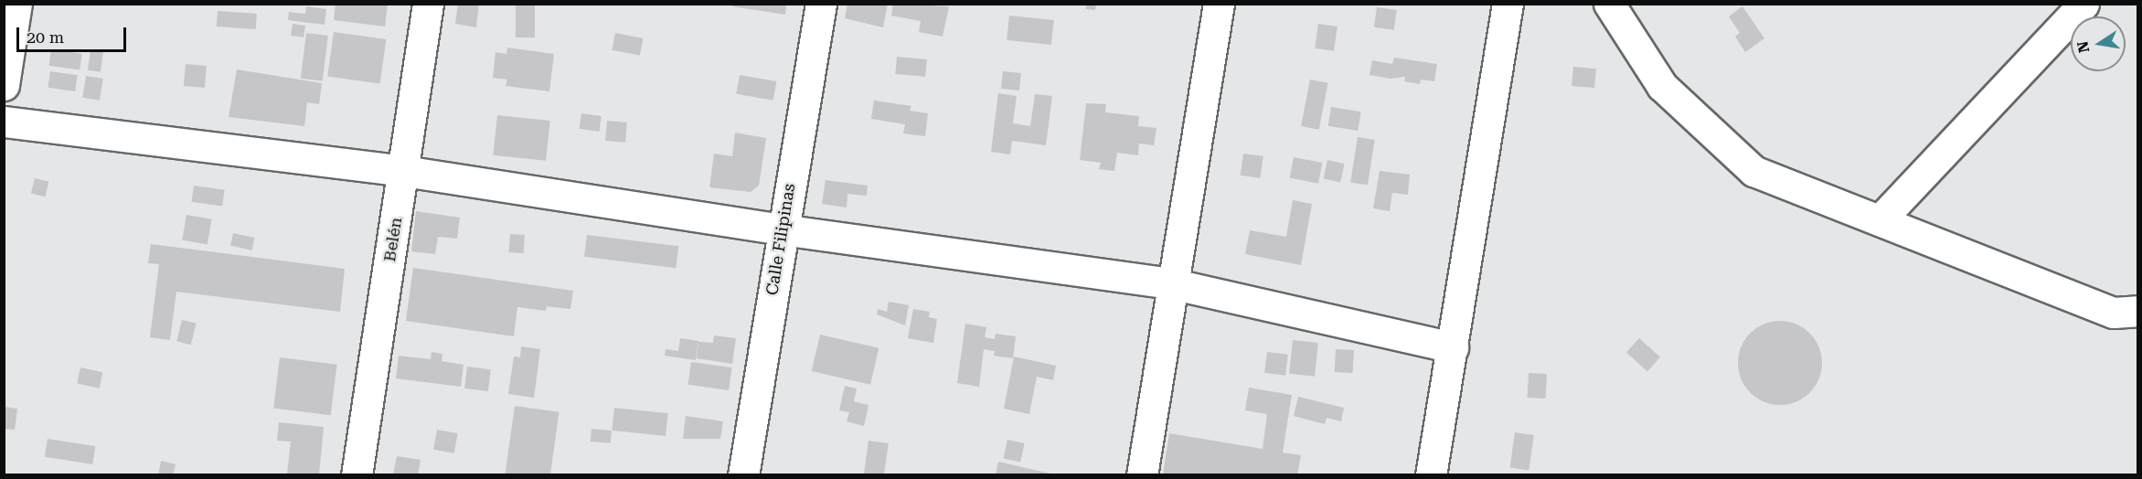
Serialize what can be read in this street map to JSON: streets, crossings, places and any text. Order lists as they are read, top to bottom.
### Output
{
  "streets": {
    "street": ["Belén", "Calle Filipinas"]
  },
  "scale_bar": "20 m",
  "north": "left"
}
